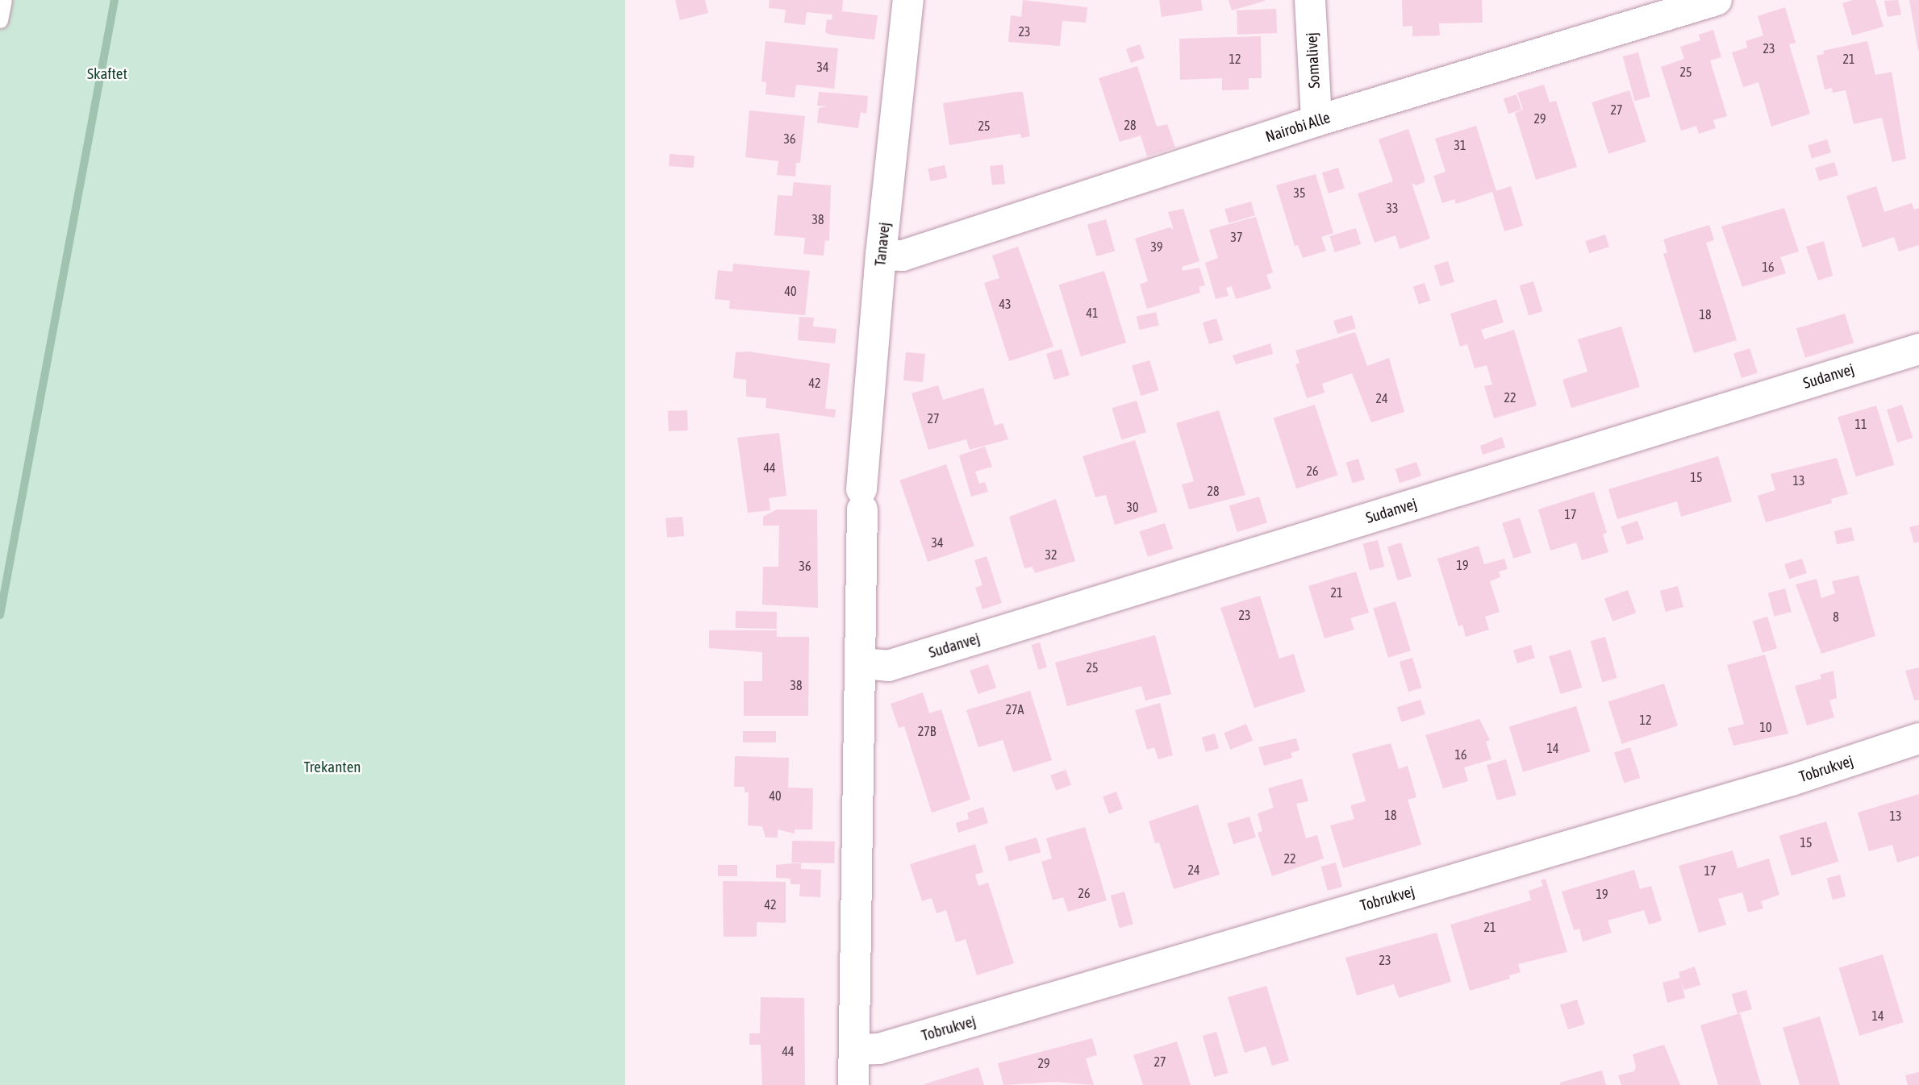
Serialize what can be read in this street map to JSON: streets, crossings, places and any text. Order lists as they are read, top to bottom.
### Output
{
  "streets": {
    "street": [
      "Somalivej",
      "Nairobi Alle",
      "Tanavej",
      "Sudanvej",
      "Tobrukvej"
    ]
  },
  "crossings": [
    ["Somalivej", "Nairobi Alle"],
    ["Nairobi Alle", "Tanavej"],
    ["Tanavej", "Sudanvej"]
  ],
  "parks": ["Skaftet", "Trekanten"],
  "house_numbers": [
    "23",
    "23",
    "12",
    "21",
    "34",
    "25",
    "27",
    "29",
    "28",
    "25",
    "36",
    "31",
    "35",
    "33",
    "38",
    "37",
    "39",
    "16",
    "40",
    "43",
    "41",
    "18",
    "42",
    "22",
    "24",
    "27",
    "11",
    "44",
    "26",
    "15",
    "13",
    "28",
    "30",
    "17",
    "34",
    "32",
    "19",
    "36",
    "21",
    "23",
    "8",
    "25",
    "38",
    "27A",
    "12",
    "10",
    "27B",
    "14",
    "16",
    "40",
    "18",
    "13",
    "15",
    "22",
    "24",
    "17",
    "26",
    "19",
    "42",
    "21",
    "23",
    "14",
    "44",
    "27",
    "29"
  ]
}
